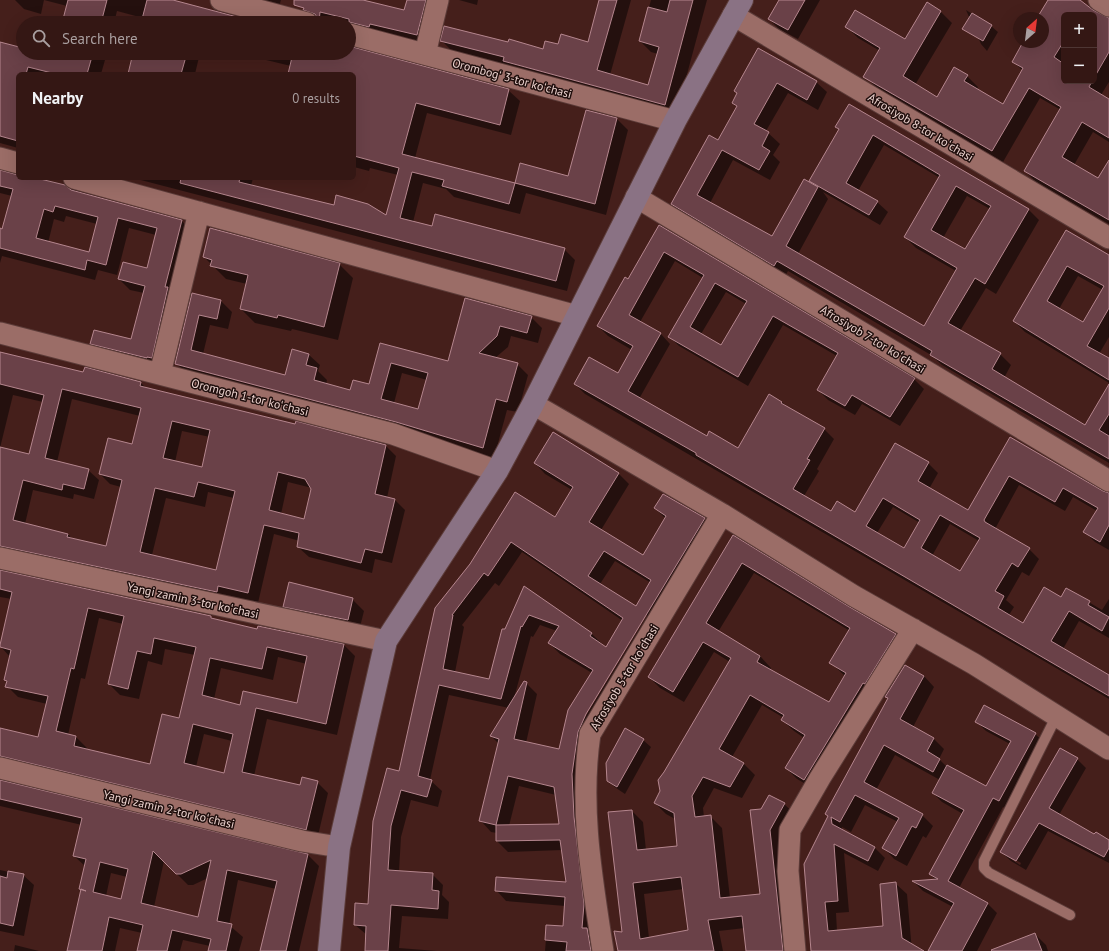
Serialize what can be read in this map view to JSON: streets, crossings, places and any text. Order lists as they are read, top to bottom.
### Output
{
  "streets": {
    "street": [
      "Orombogʻ 3-tor koʻchasi",
      "Afrosiyob 8-tor koʻchasi",
      "Afrosiyob 7-tor koʻchasi",
      "Oromgoh 1-tor koʻchasi",
      "Yangi zamin 3-tor koʻchasi",
      "Afrosiyob 5-tor koʻchasi",
      "Yangi zamin 2-tor koʻchasi"
    ]
  },
  "north": "top right",
  "page": {
    "map_buttons": ["+", "−"],
    "search": "Search here",
    "heading": ["Nearby", "0 results"]
  }
}
